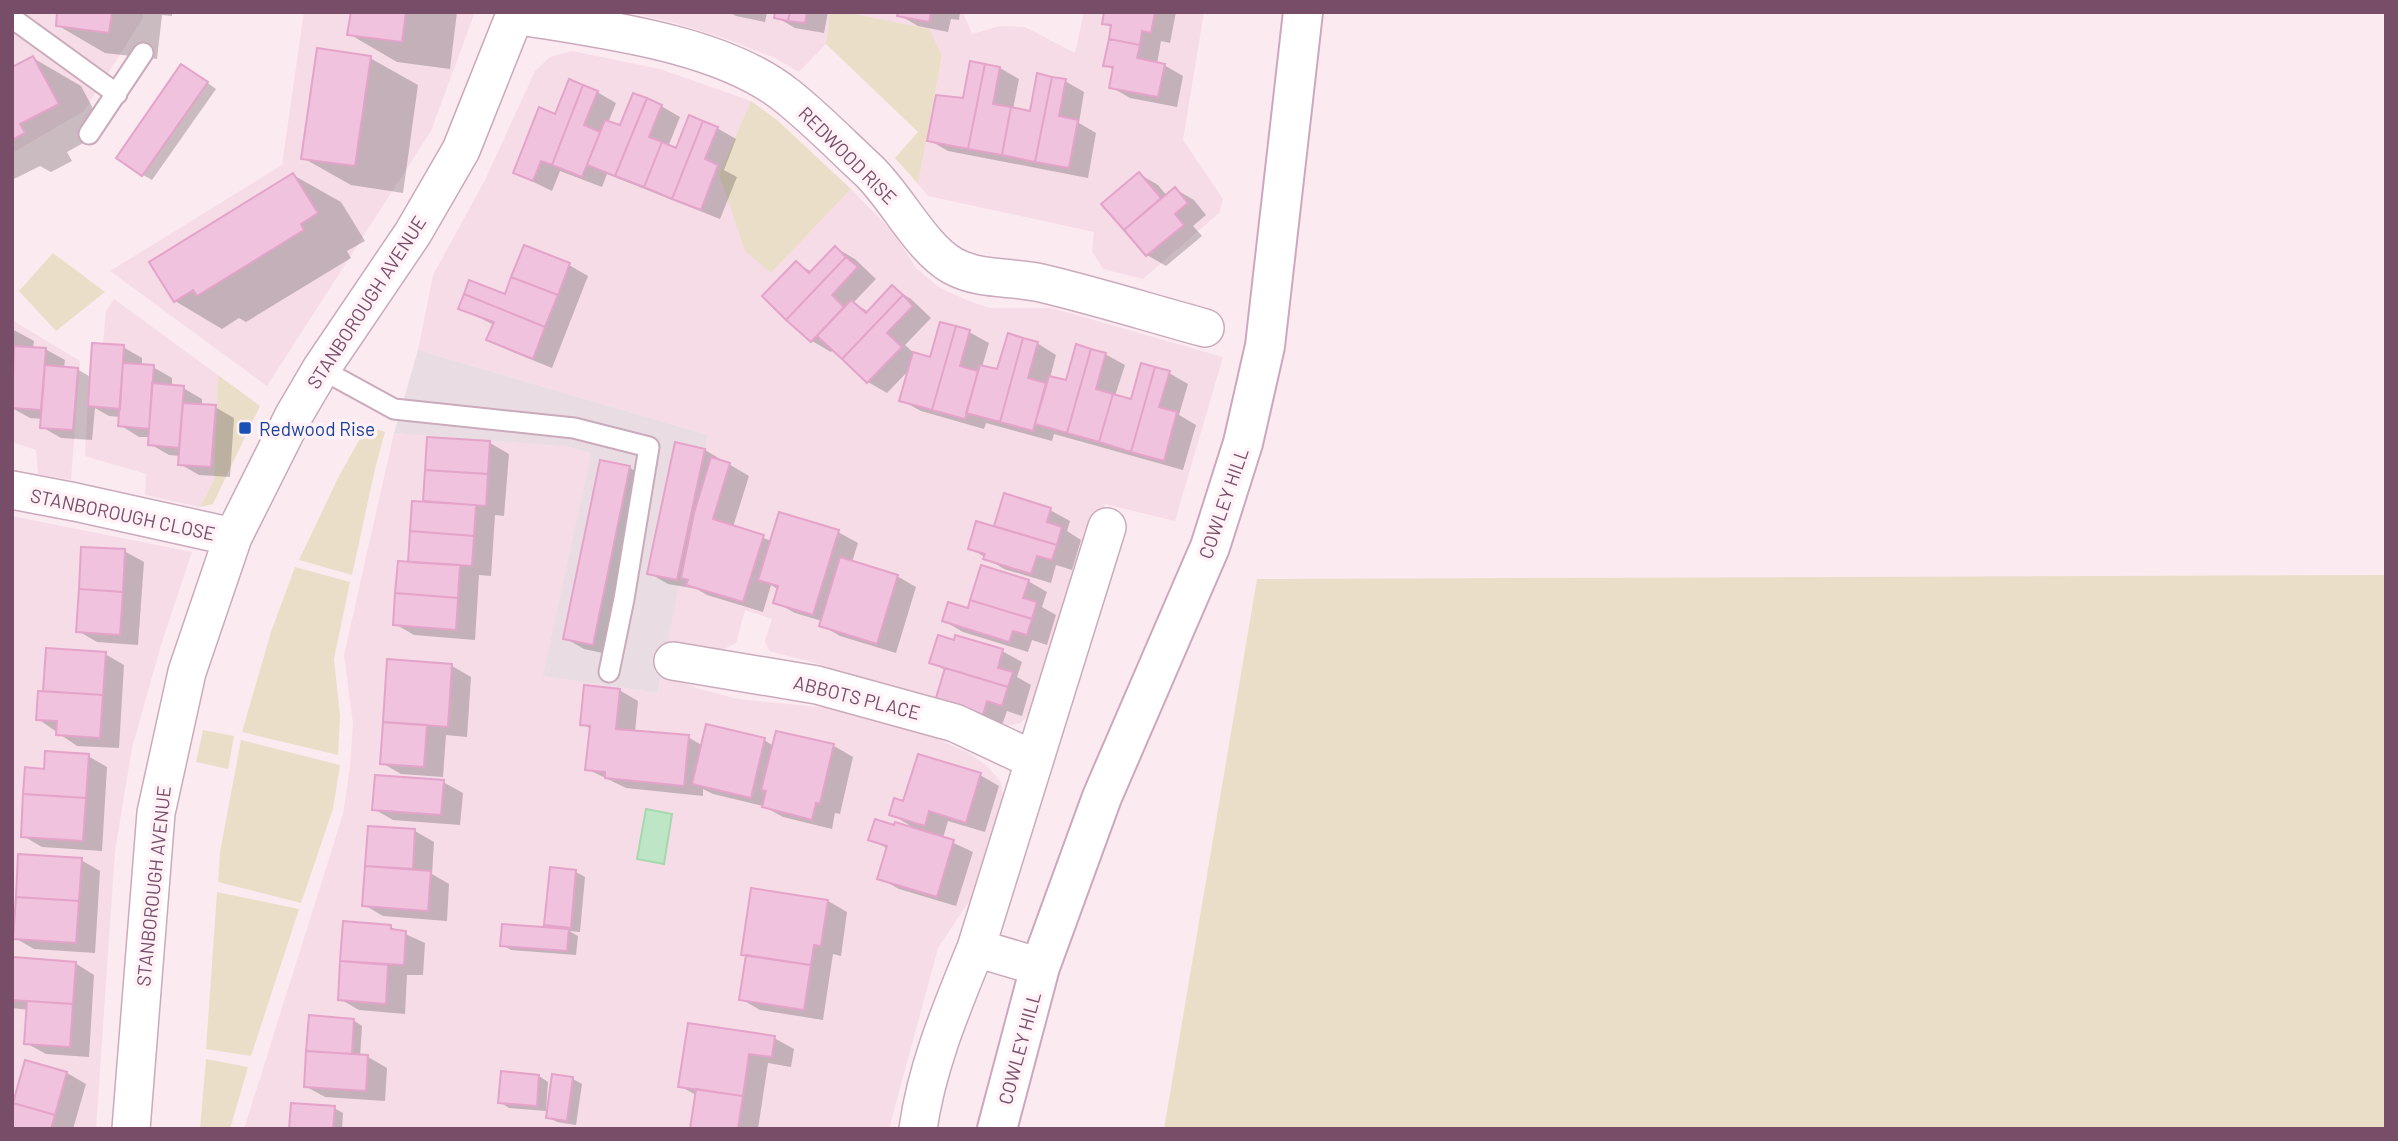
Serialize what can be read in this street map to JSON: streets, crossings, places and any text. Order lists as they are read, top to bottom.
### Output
{
  "streets": {
    "main road": ["COWLEY HILL"],
    "street": [
      "REDWOOD RISE",
      "STANBOROUGH AVENUE",
      "STANBOROUGH CLOSE",
      "ABBOTS PLACE"
    ]
  },
  "crossings": [
    ["REDWOOD RISE", "STANBOROUGH AVENUE"],
    ["STANBOROUGH AVENUE", "STANBOROUGH CLOSE"]
  ],
  "places": {
    "transit": ["Redwood Rise"]
  }
}
